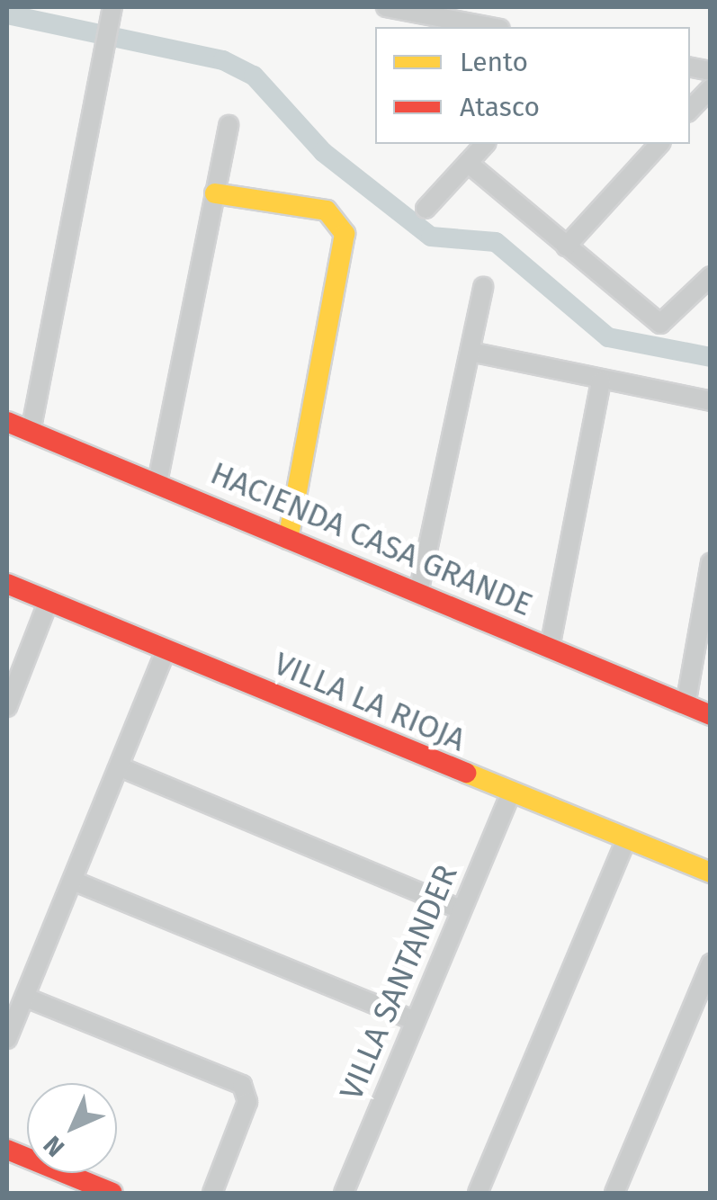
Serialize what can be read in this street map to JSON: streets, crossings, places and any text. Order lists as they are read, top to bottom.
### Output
{
  "streets": {
    "street": ["HACIENDA CASA GRANDE", "VILLA LA RIOJA", "VILLA SANTANDER"]
  },
  "crossings": [
    ["VILLA LA RIOJA", "VILLA SANTANDER"]
  ],
  "legend": ["Lento", "Atasco"],
  "north": "bottom left"
}
